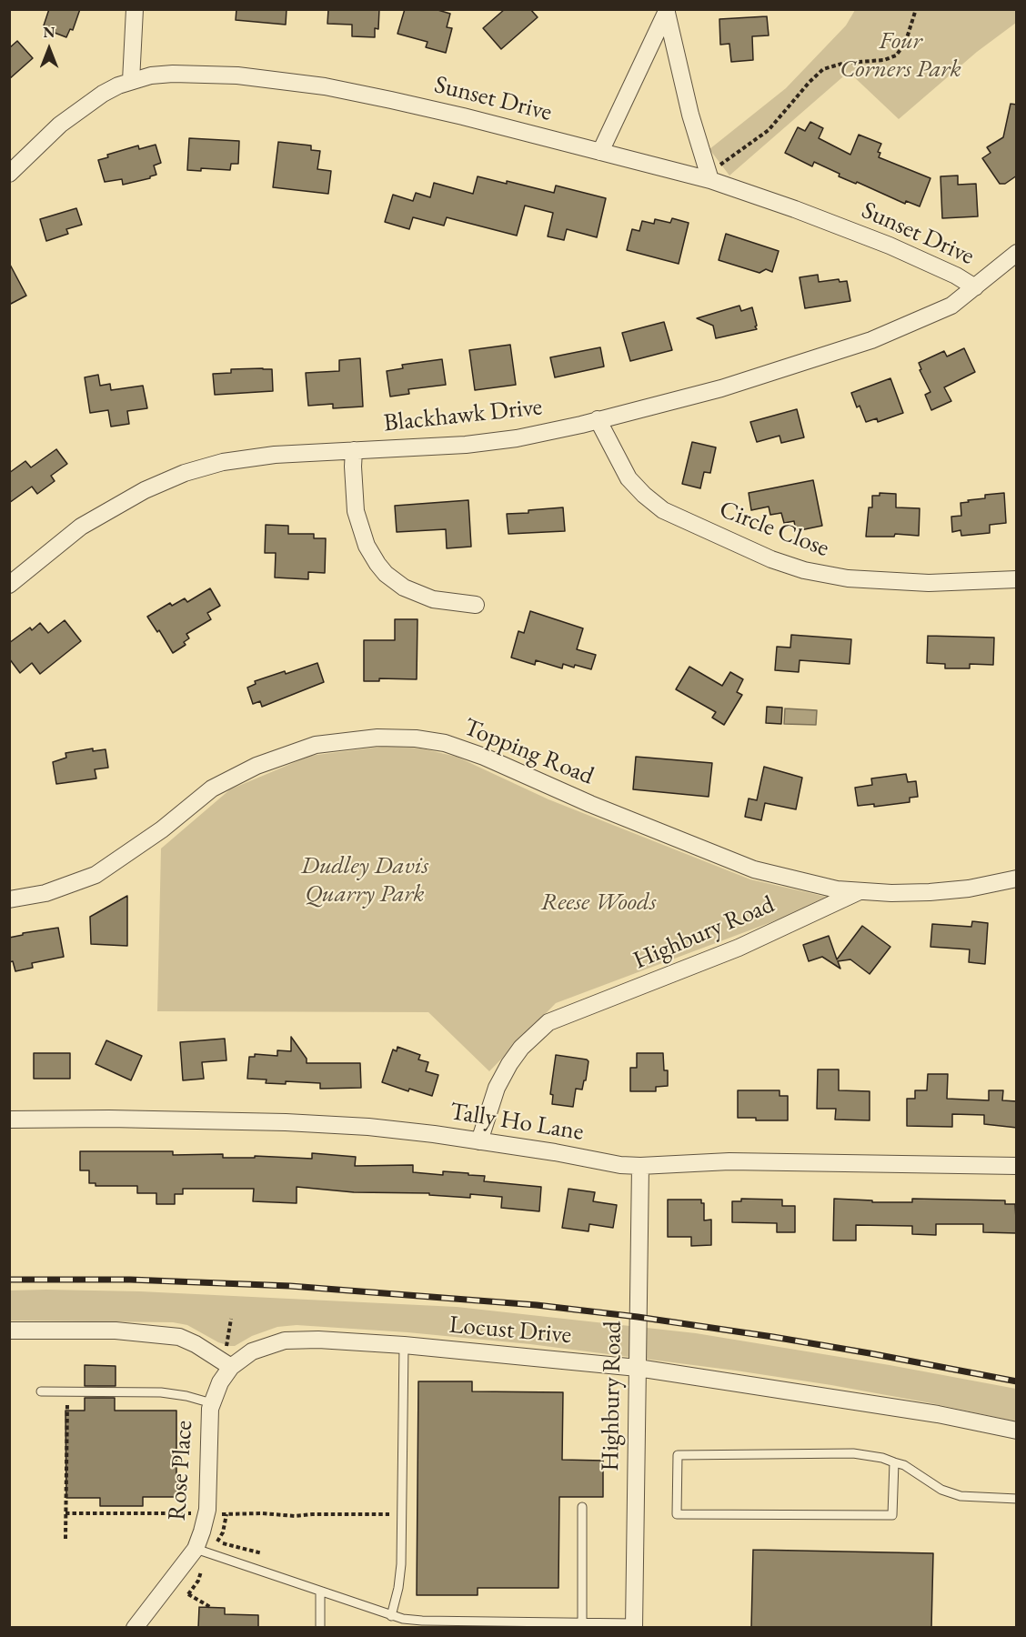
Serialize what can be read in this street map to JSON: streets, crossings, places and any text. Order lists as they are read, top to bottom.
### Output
{
  "streets": {
    "street": [
      "Sunset Drive",
      "Blackhawk Drive",
      "Circle Close",
      "Topping Road",
      "Highbury Road",
      "Tally Ho Lane",
      "Locust Drive",
      "Rose Place"
    ]
  },
  "crossings": [
    ["Sunset Drive", "Blackhawk Drive"],
    ["Blackhawk Drive", "Circle Close"],
    ["Topping Road", "Highbury Road"],
    ["Highbury Road", "Tally Ho Lane"],
    ["Highbury Road", "Locust Drive"],
    ["Locust Drive", "Rose Place"]
  ],
  "parks": ["Four Corners Park", "Dudley Davis Quarry Park", "Reese Woods"],
  "north": "top"
}
